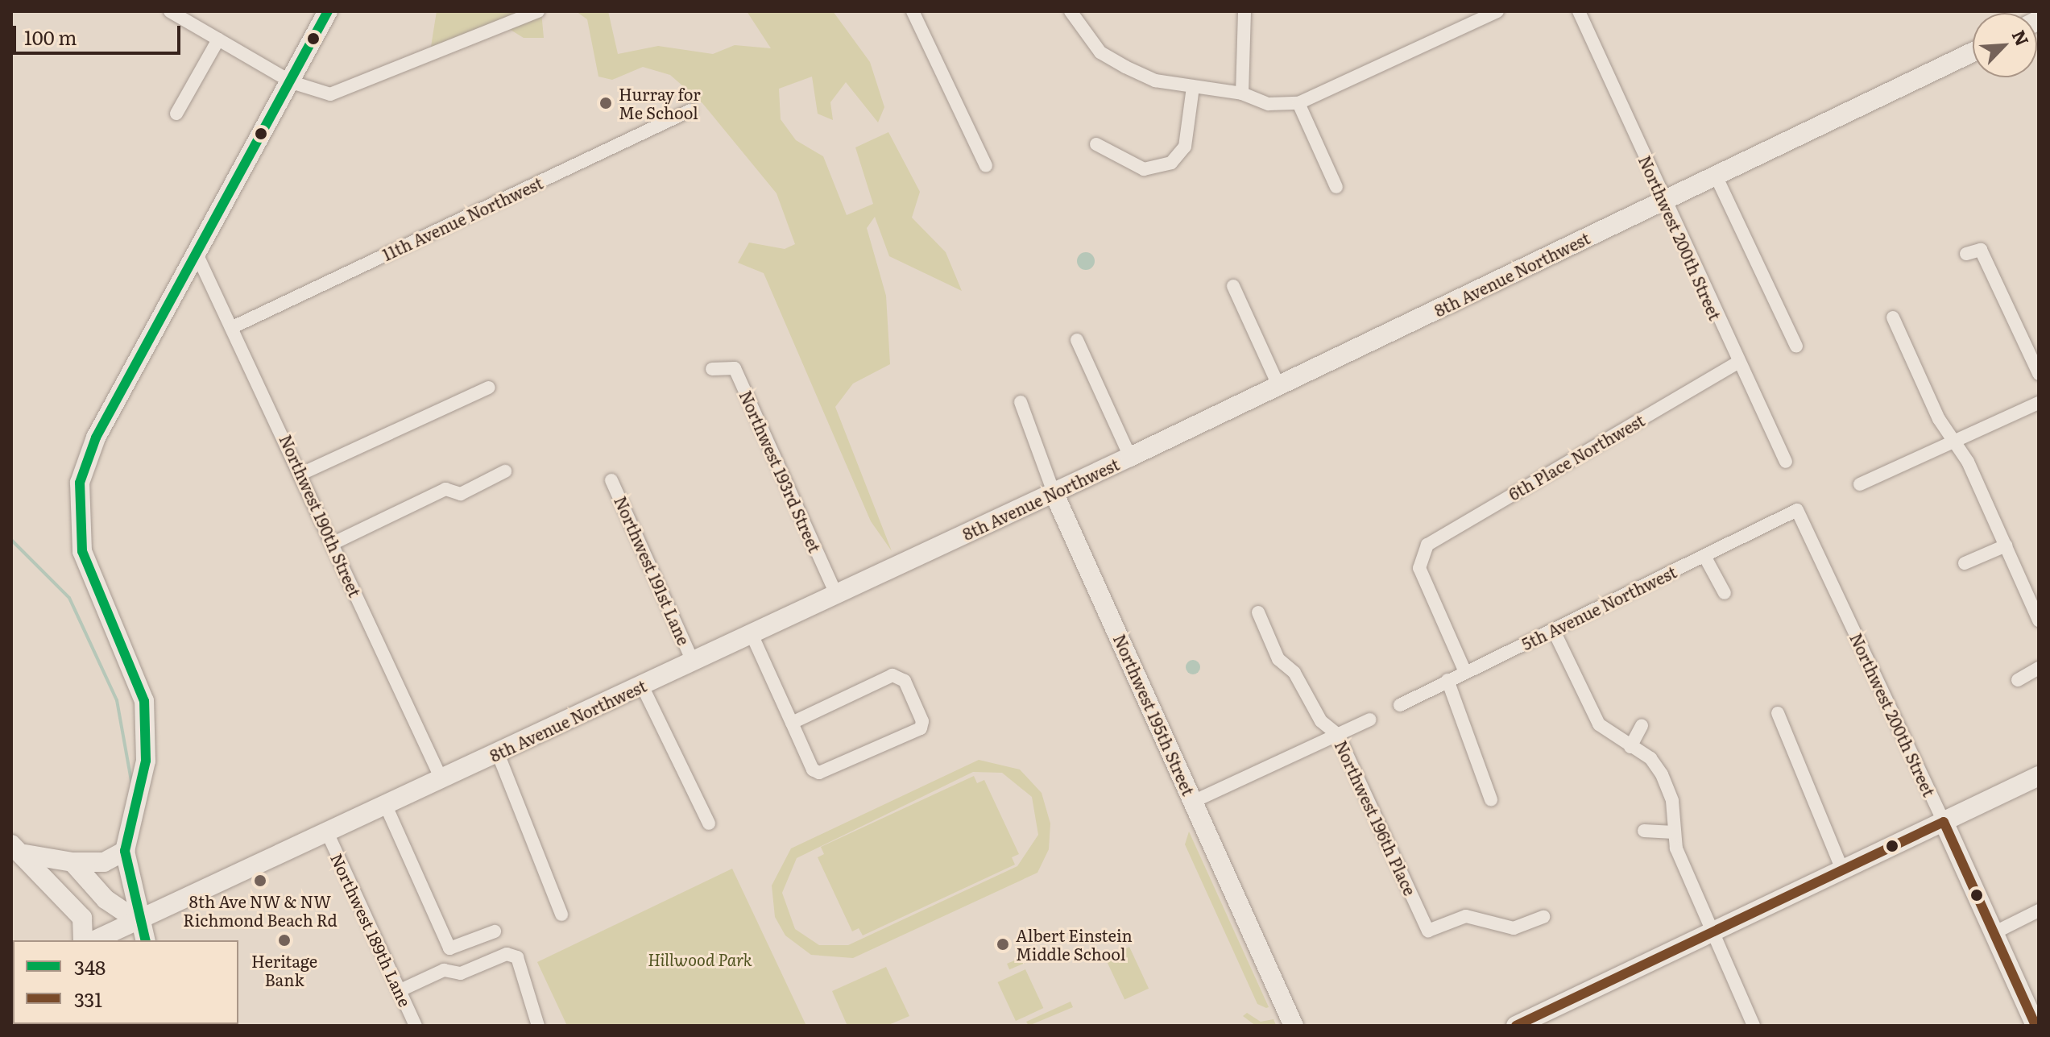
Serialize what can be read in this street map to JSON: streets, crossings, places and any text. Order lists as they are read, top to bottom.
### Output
{
  "streets": {
    "main road": ["Northwest 200th Street", "8th Avenue Northwest", "Northwest 195th Street"],
    "street": [
      "11th Avenue Northwest",
      "6th Place Northwest",
      "Northwest 193rd Street",
      "Northwest 190th Street",
      "Northwest 191st Lane",
      "5th Avenue Northwest",
      "Northwest 196th Place",
      "Northwest 189th Lane"
    ]
  },
  "crossings": [
    ["11th Avenue Northwest", "Northwest 190th Street"],
    ["Northwest 200th Street", "8th Avenue Northwest"],
    ["Northwest 200th Street", "6th Place Northwest"],
    ["Northwest 200th Street", "5th Avenue Northwest"],
    ["8th Avenue Northwest", "Northwest 193rd Street"],
    ["8th Avenue Northwest", "Northwest 190th Street"],
    ["8th Avenue Northwest", "Northwest 191st Lane"],
    ["8th Avenue Northwest", "Northwest 195th Street"],
    ["8th Avenue Northwest", "Northwest 189th Lane"],
    ["6th Place Northwest", "5th Avenue Northwest"]
  ],
  "parks": ["Hillwood Park"],
  "places": [
    "Hurray for Me School",
    "8th Ave NW & NW Richmond Beach Rd",
    "Heritage Bank",
    "Albert Einstein Middle School"
  ],
  "lines": ["transit line 348", "transit line 331"],
  "legend": ["348", "331"],
  "scale_bar": "100 m",
  "north": "top right"
}
